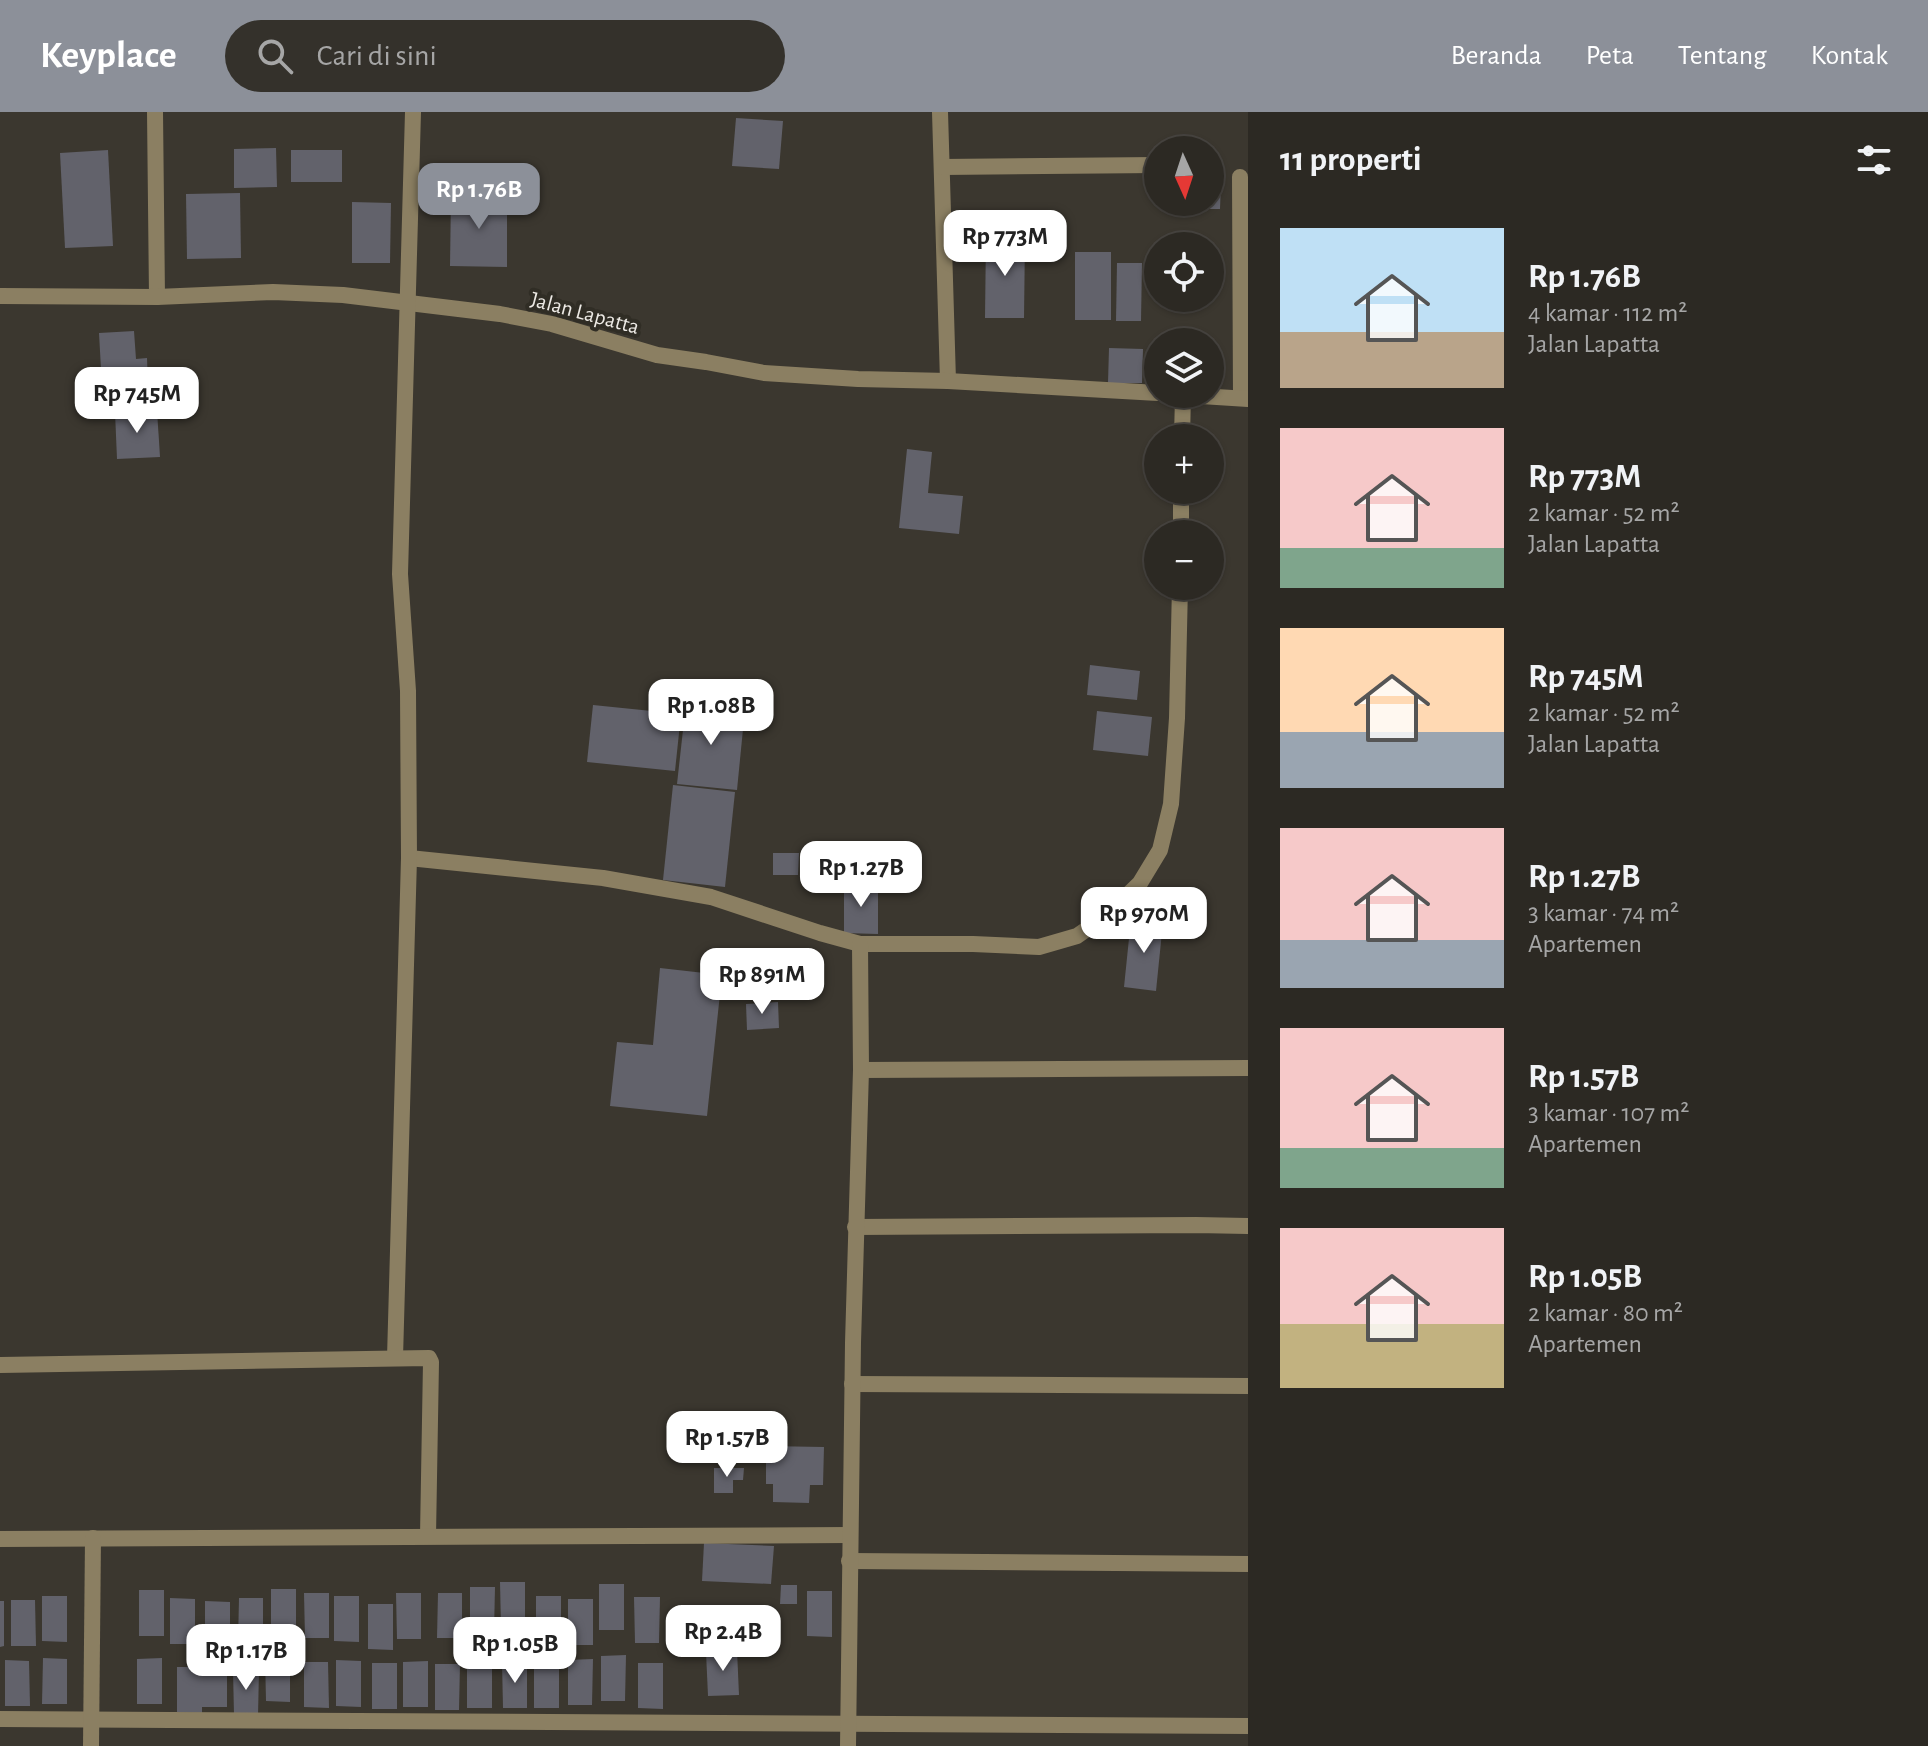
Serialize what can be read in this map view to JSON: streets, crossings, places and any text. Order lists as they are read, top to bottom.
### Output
{
  "streets": {
    "street": ["Jalan Lapatta"]
  },
  "north": "bottom",
  "page": {
    "header": "Keyplace",
    "search": "Cari di sini",
    "nav": [
      "Beranda",
      "Peta",
      "Tentang",
      "Kontak"
    ],
    "heading": "11 properti",
    "map_buttons": ["+", "−"],
    "price": [
      "Rp 1.76B",
      "Rp 773M",
      "Rp 745M",
      "Rp 1.08B",
      "Rp 1.27B",
      "Rp 970M",
      "Rp 891M",
      "Rp 1.57B",
      "Rp 2.4B",
      "Rp 1.05B",
      "Rp 1.17B"
    ],
    "list": [
      {
        "name": "Rp 1.76B",
        "note": "4 kamar · 112 m² · Jalan Lapatta"
      },
      {
        "name": "Rp 773M",
        "note": "2 kamar · 52 m² · Jalan Lapatta"
      },
      {
        "name": "Rp 745M",
        "note": "2 kamar · 52 m² · Jalan Lapatta"
      },
      {
        "name": "Rp 1.27B",
        "note": "3 kamar · 74 m² · Apartemen"
      },
      {
        "name": "Rp 1.57B",
        "note": "3 kamar · 107 m² · Apartemen"
      },
      {
        "name": "Rp 1.05B",
        "note": "2 kamar · 80 m² · Apartemen"
      }
    ]
  }
}
